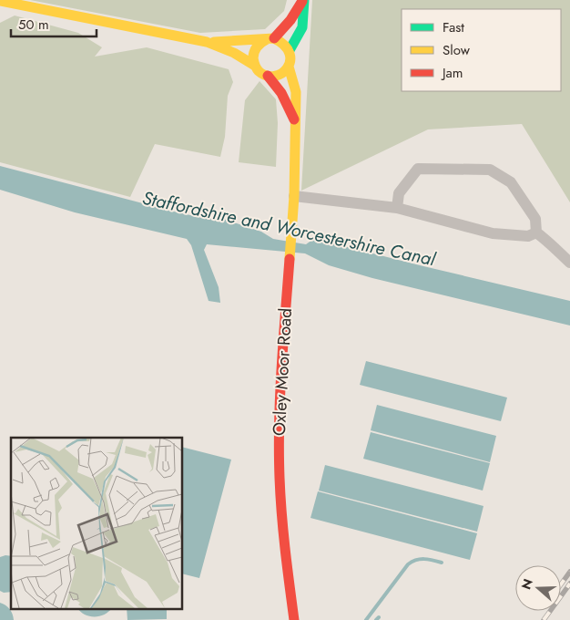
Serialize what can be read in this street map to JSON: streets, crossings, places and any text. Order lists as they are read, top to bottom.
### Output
{
  "streets": {
    "street": ["Oxley Moor Road"]
  },
  "water": ["Staffordshire and Worcestershire Canal"],
  "legend": ["Fast", "Slow", "Jam"],
  "scale_bar": "50 m",
  "north": "left"
}
